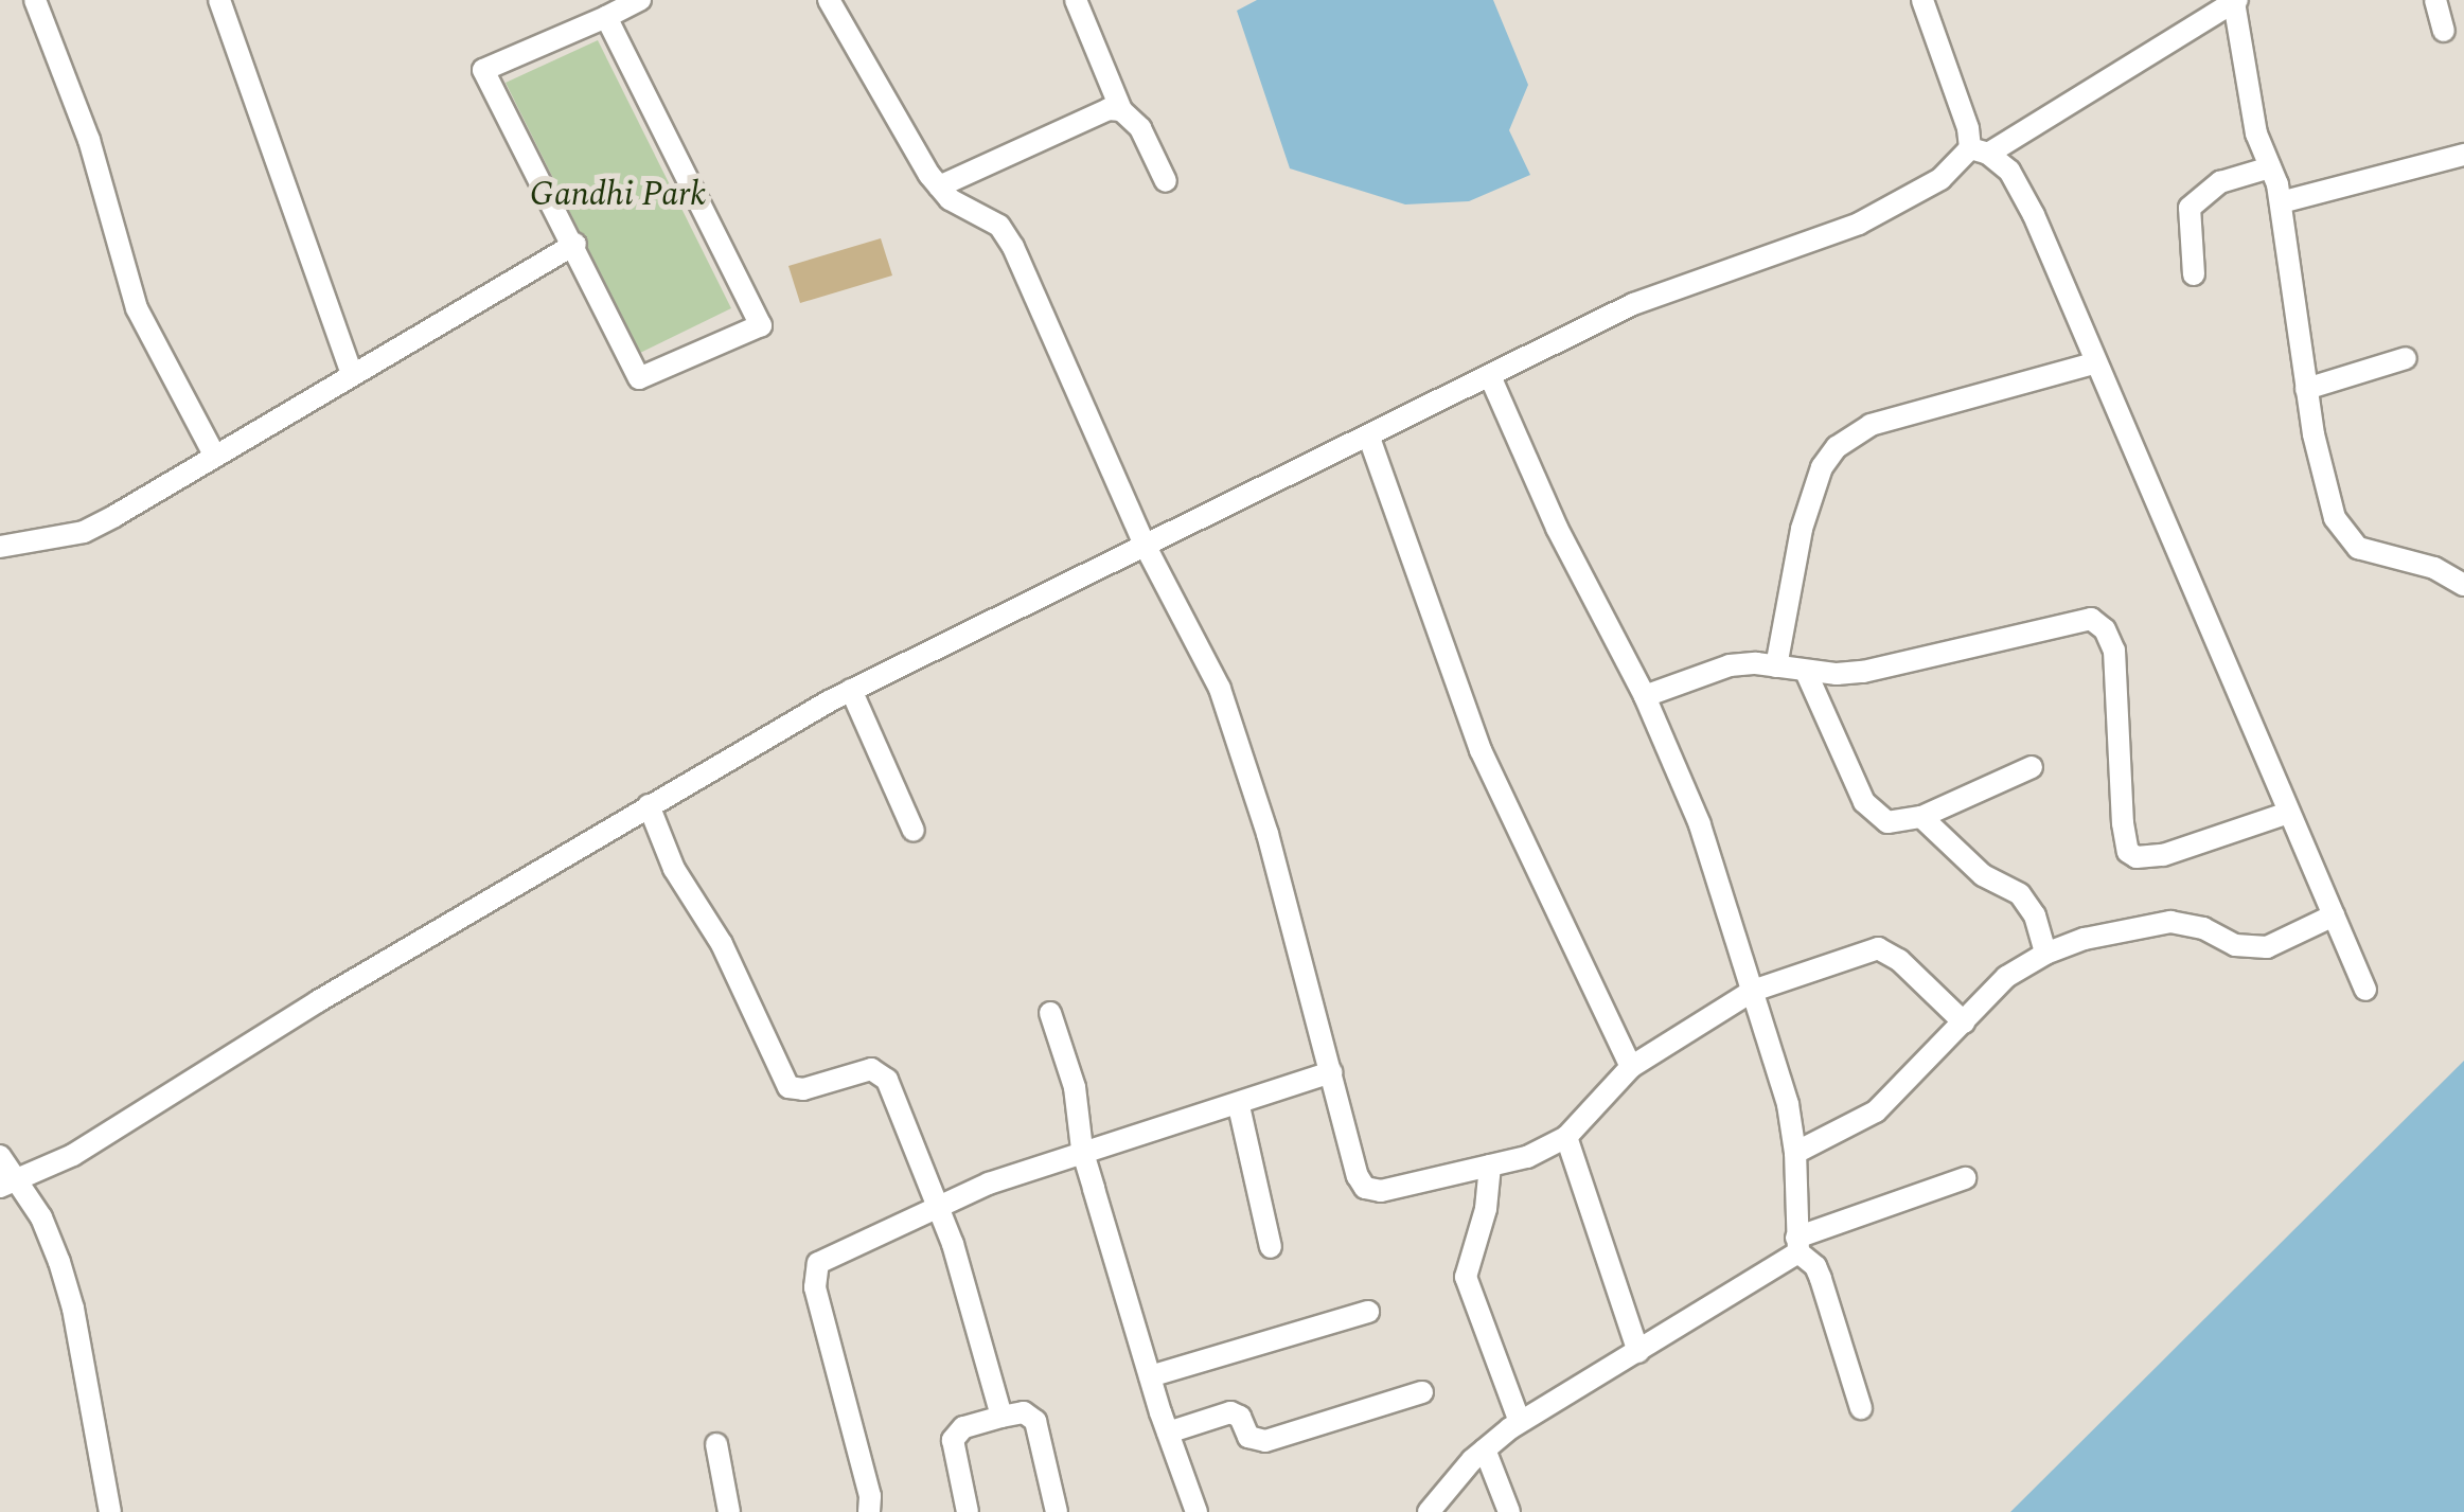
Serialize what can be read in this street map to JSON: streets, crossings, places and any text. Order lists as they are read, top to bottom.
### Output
{
  "parks": ["Gandhi Park"]
}
